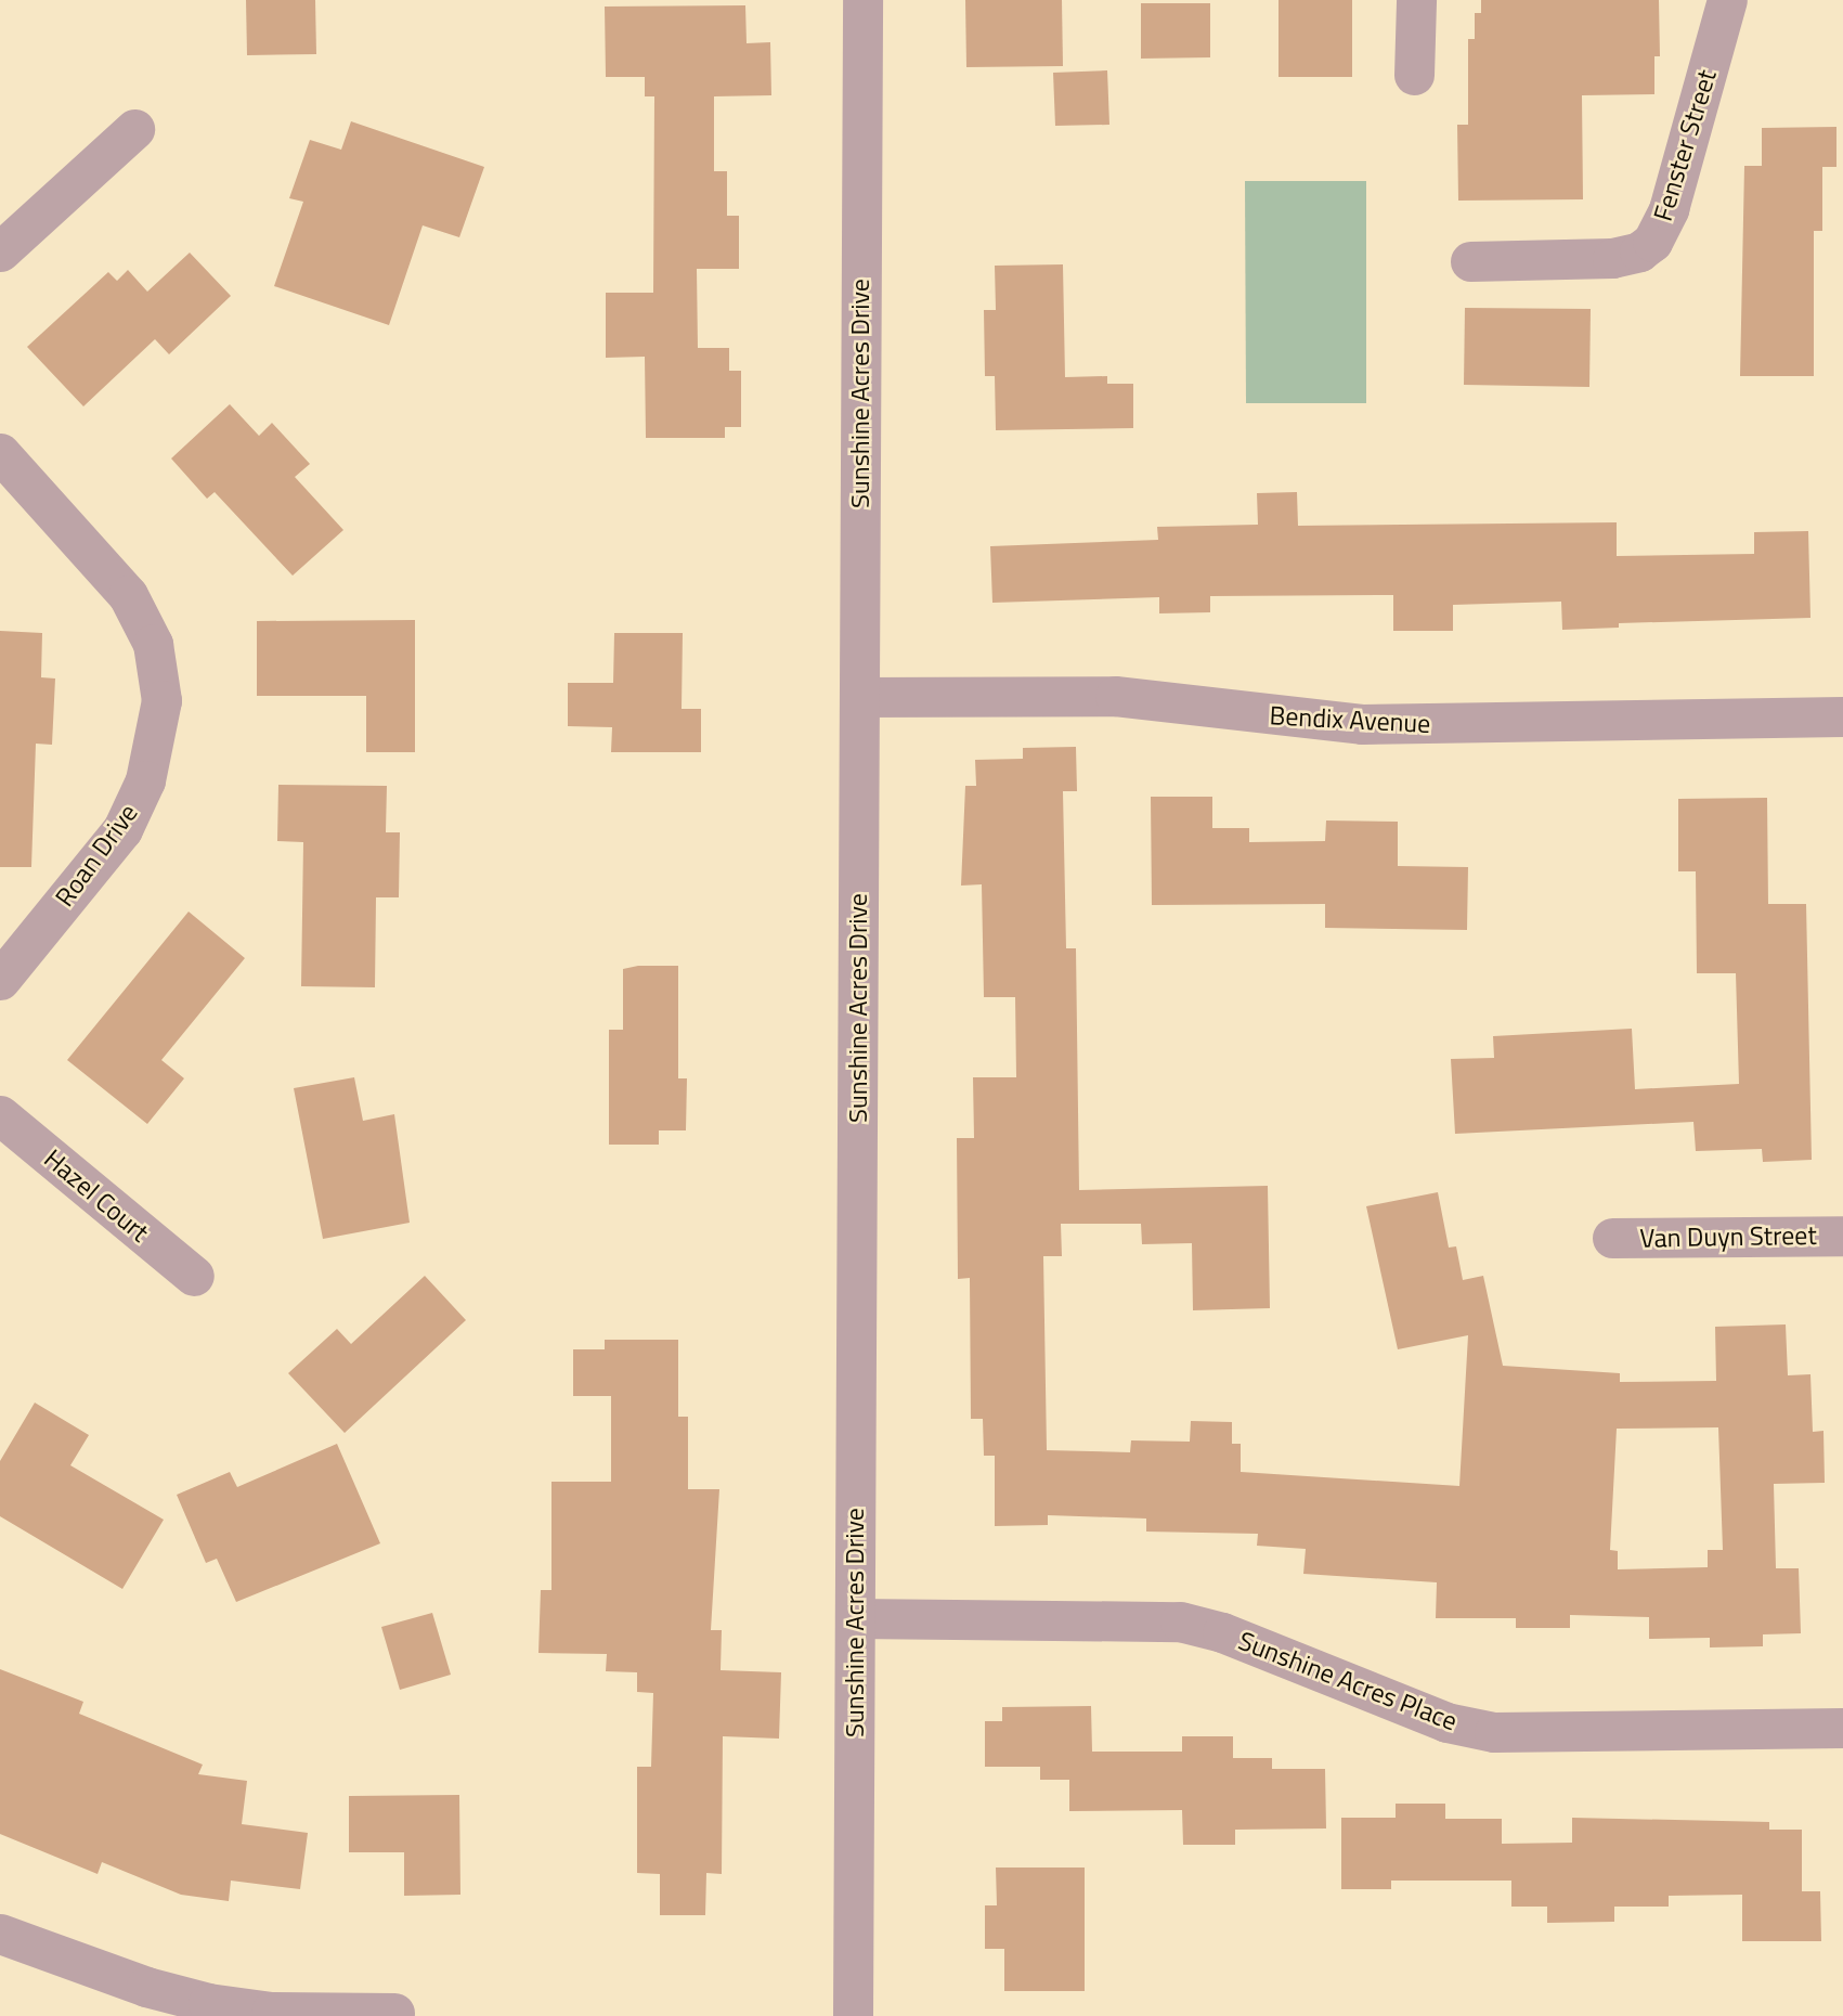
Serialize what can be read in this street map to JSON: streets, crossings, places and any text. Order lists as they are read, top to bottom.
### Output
{
  "streets": {
    "street": [
      "Fenster Street",
      "Sunshine Acres Drive",
      "Bendix Avenue",
      "Roan Drive",
      "Hazel Court",
      "Van Duyn Street",
      "Sunshine Acres Place"
    ]
  },
  "crossings": [
    ["Sunshine Acres Drive", "Bendix Avenue"],
    ["Sunshine Acres Drive", "Sunshine Acres Place"]
  ]
}
